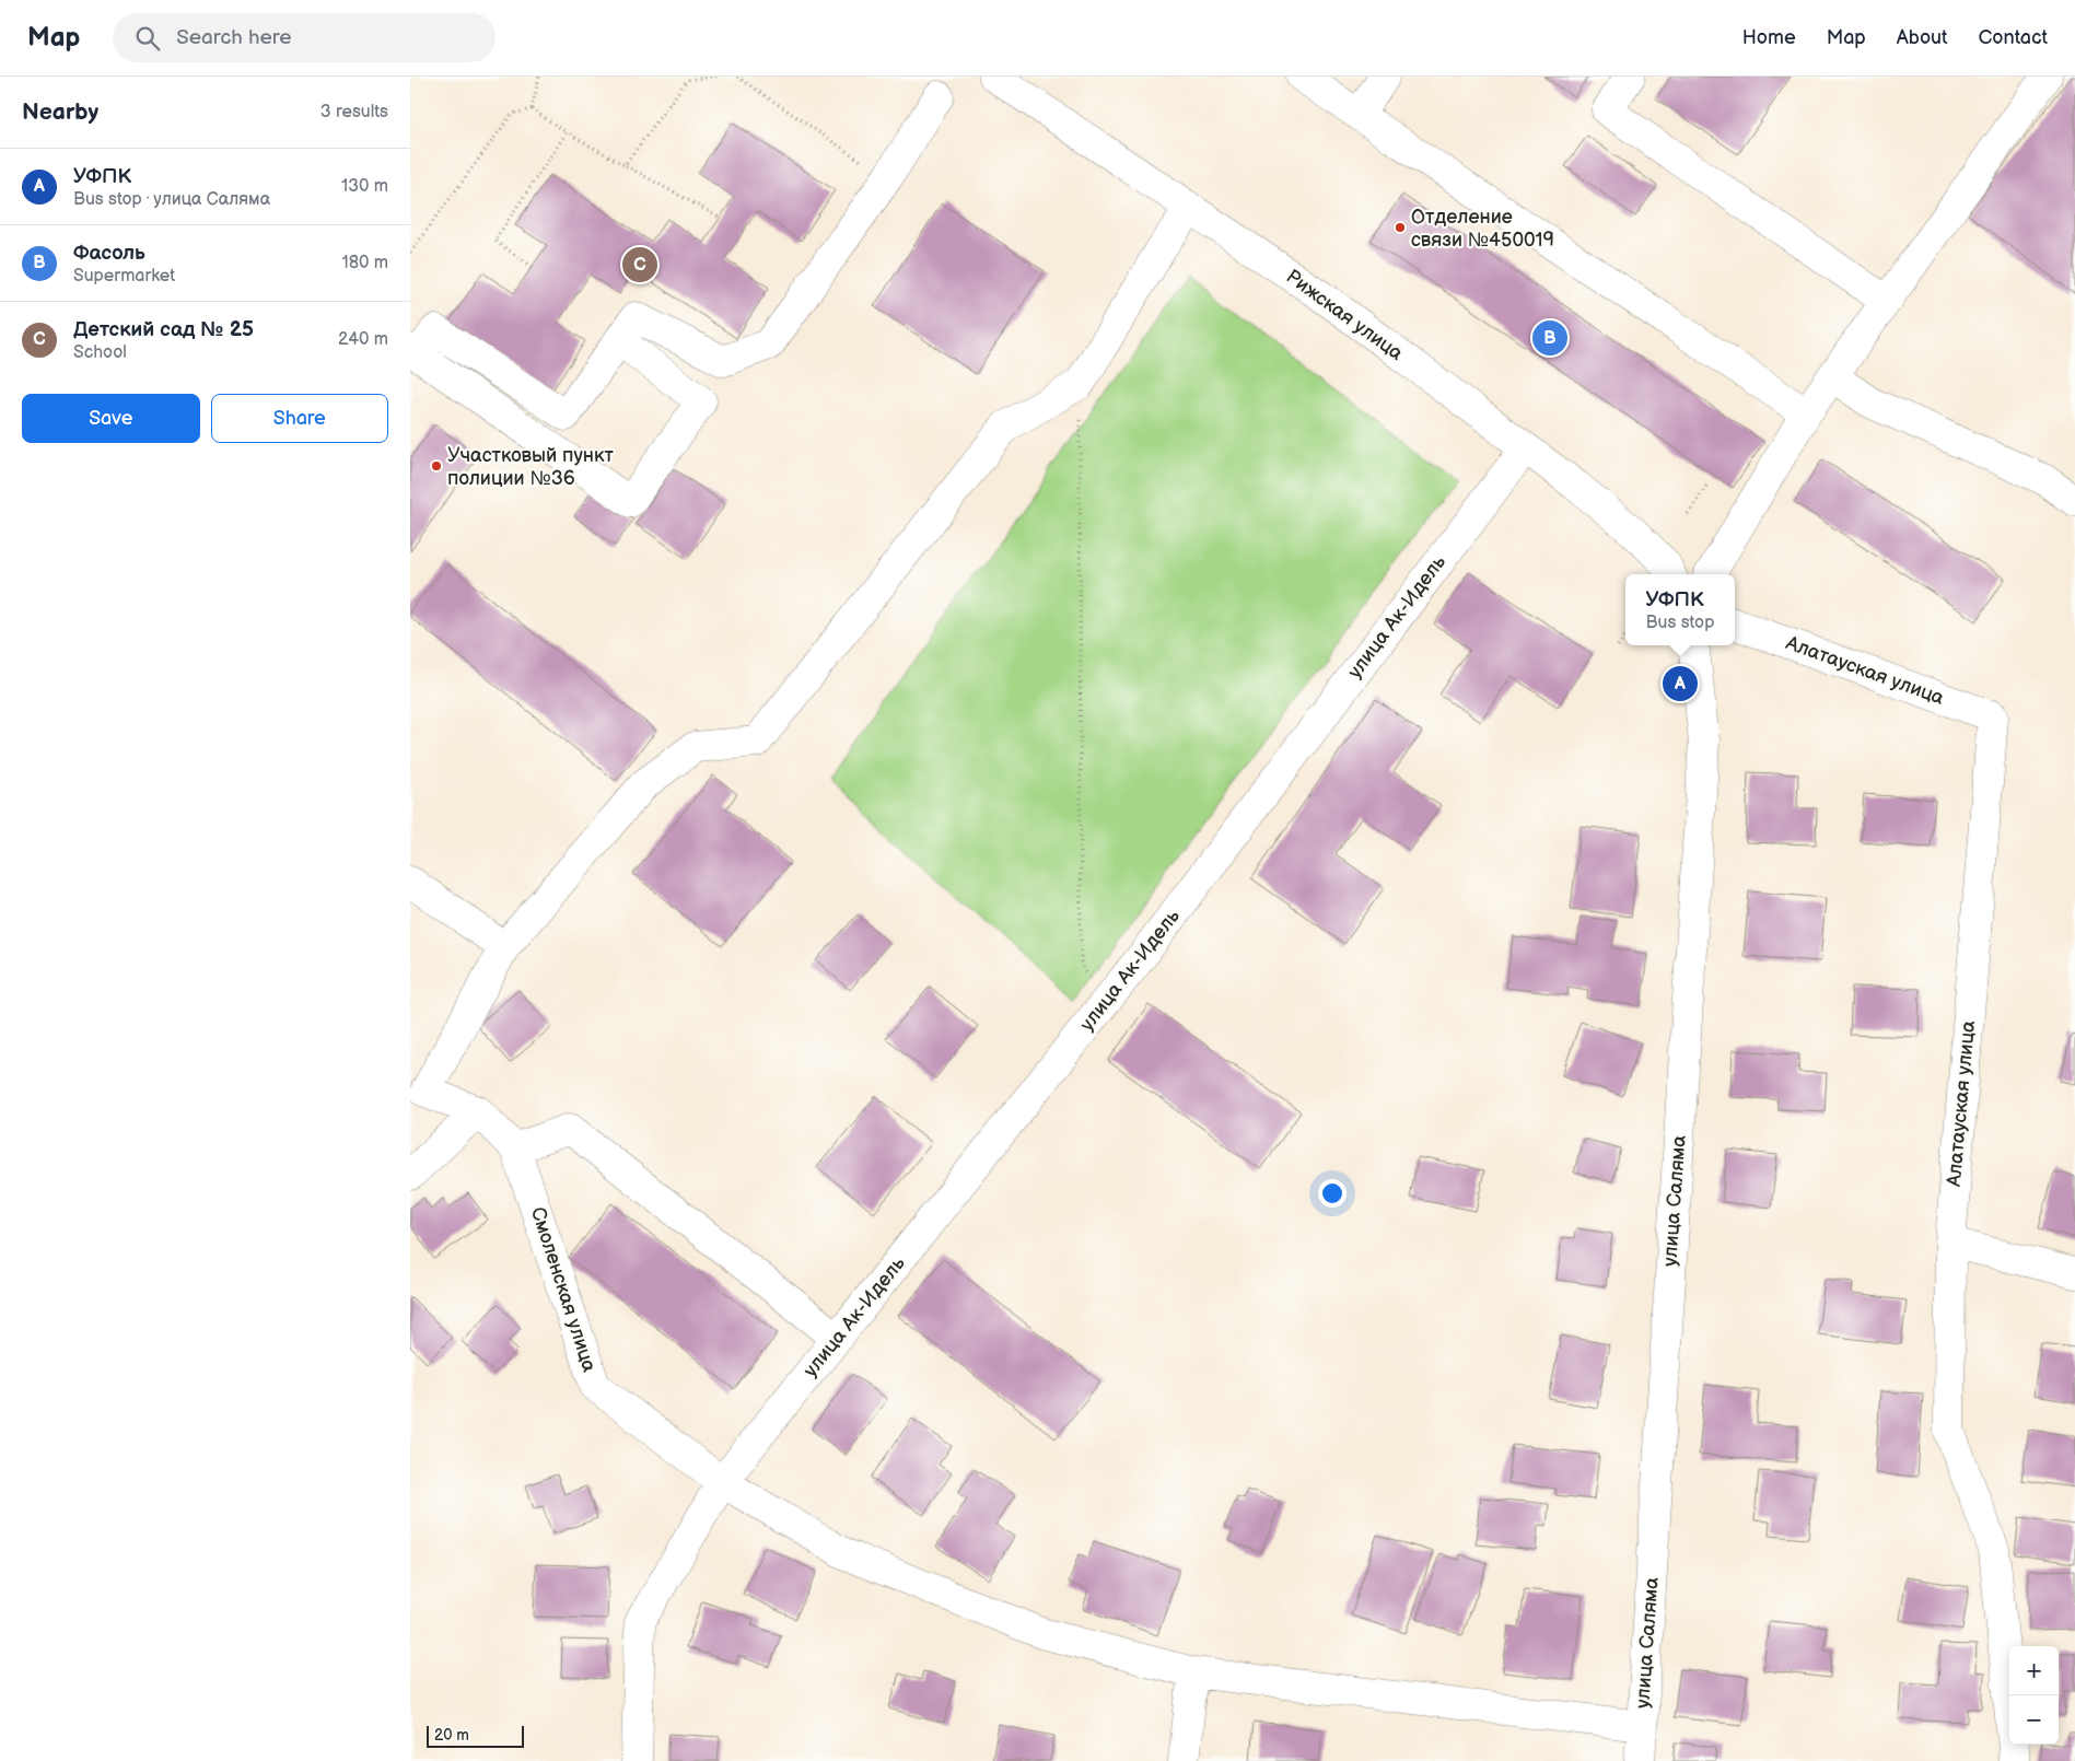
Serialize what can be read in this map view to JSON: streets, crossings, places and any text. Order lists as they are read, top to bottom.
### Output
{
  "streets": {
    "street": [
      "Рижская улица",
      "улица Ак-Идель",
      "Алатауская улица",
      "улица Саляма",
      "Смоленская улица"
    ]
  },
  "crossings": [
    ["Рижская улица", "улица Ак-Идель"],
    ["улица Ак-Идель", "Смоленская улица"],
    ["улица Саляма", "Смоленская улица"]
  ],
  "places": ["Отделение связи №450019", "Участковый пункт полиции №36"],
  "scale_bar": "20 m",
  "page": {
    "header": "Map",
    "search": "Search here",
    "nav": [
      "Home",
      "Map",
      "About",
      "Contact"
    ],
    "heading": ["Nearby", "3 results"],
    "list": [
      {
        "mark": "A",
        "name": "УФПК",
        "note": "Bus stop · улица Саляма",
        "value": "130 m"
      },
      {
        "mark": "B",
        "name": "Фасоль",
        "note": "Supermarket",
        "value": "180 m"
      },
      {
        "mark": "C",
        "name": "Детский сад № 25",
        "note": "School",
        "value": "240 m"
      }
    ],
    "pins": ["C", "B", "A"],
    "buttons": ["Save", "Share"],
    "popup": ["УФПК", "Bus stop"],
    "map_buttons": ["+", "−"],
    "scale": "20 m"
  }
}
